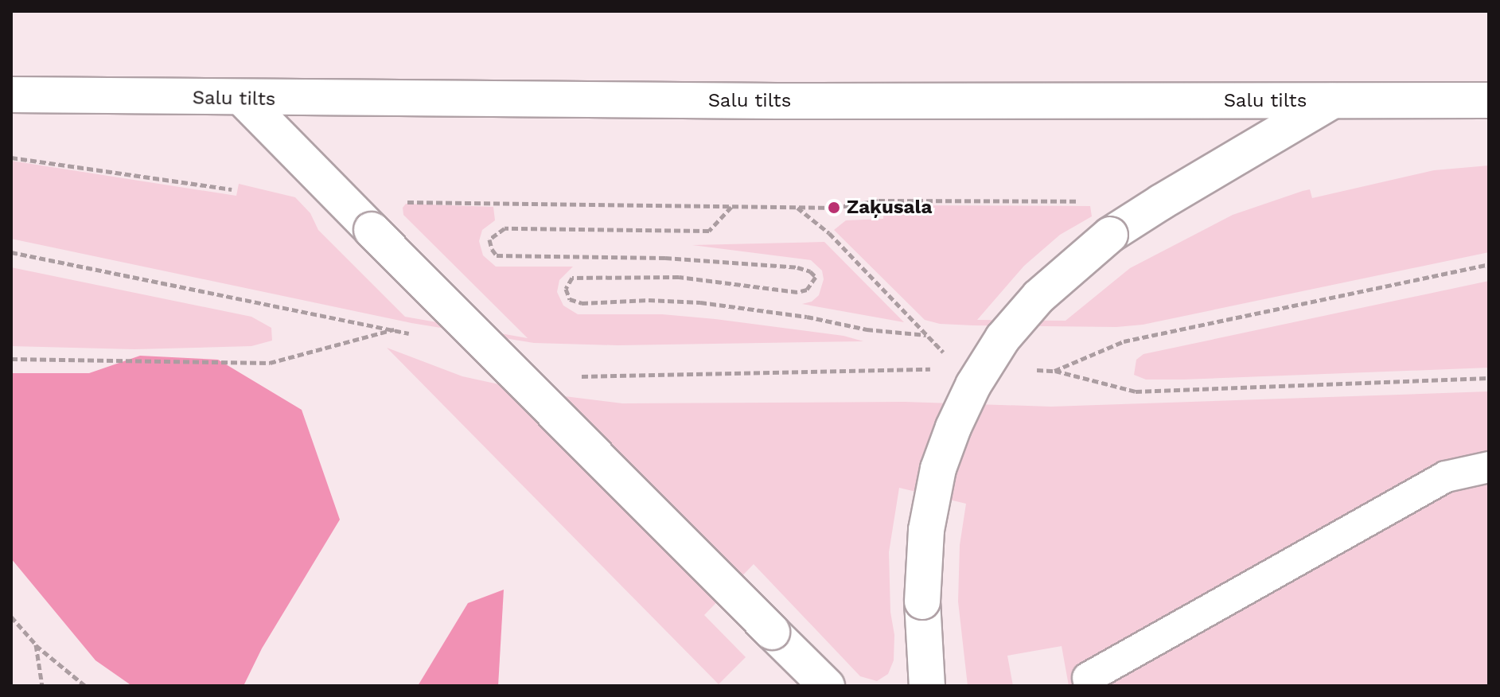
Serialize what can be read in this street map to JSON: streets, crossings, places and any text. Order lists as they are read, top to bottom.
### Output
{
  "streets": {
    "highway": ["Salu tilts"]
  },
  "places": ["Zaķusala"]
}
